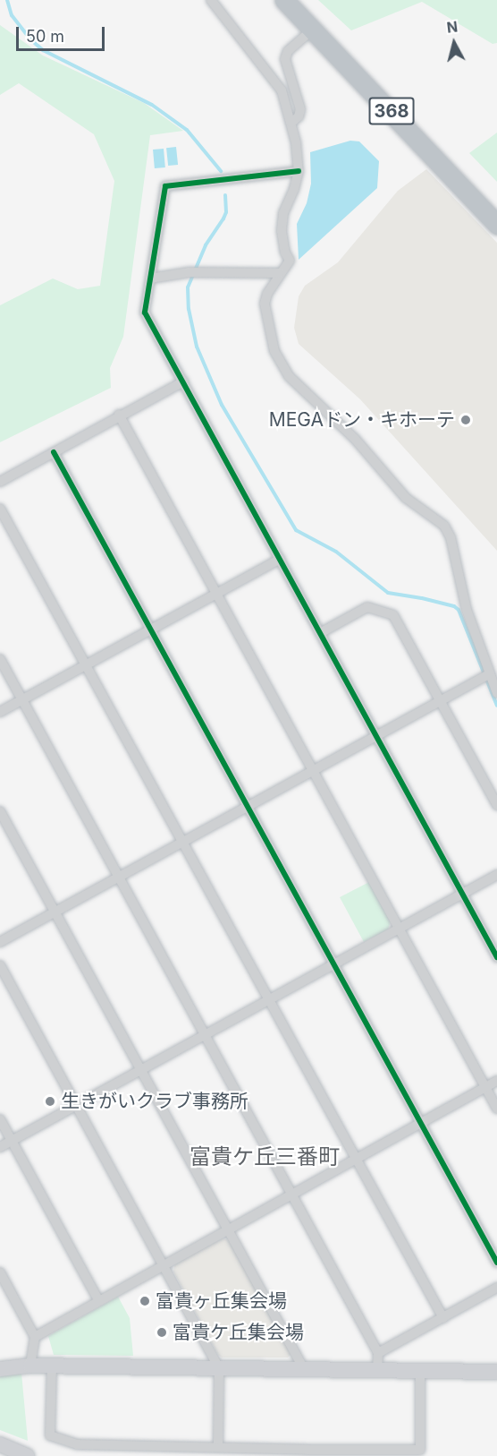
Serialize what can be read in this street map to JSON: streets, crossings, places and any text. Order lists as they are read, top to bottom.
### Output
{
  "streets": {
    "highway": ["368"]
  },
  "districts": ["富貴ケ丘三番町"],
  "places": [
    "MEGAドン・キホーテ",
    "生きがいクラブ事務所",
    "富貴ヶ丘集会場",
    "富貴ケ丘集会場"
  ],
  "scale_bar": "50 m",
  "north": "top"
}
